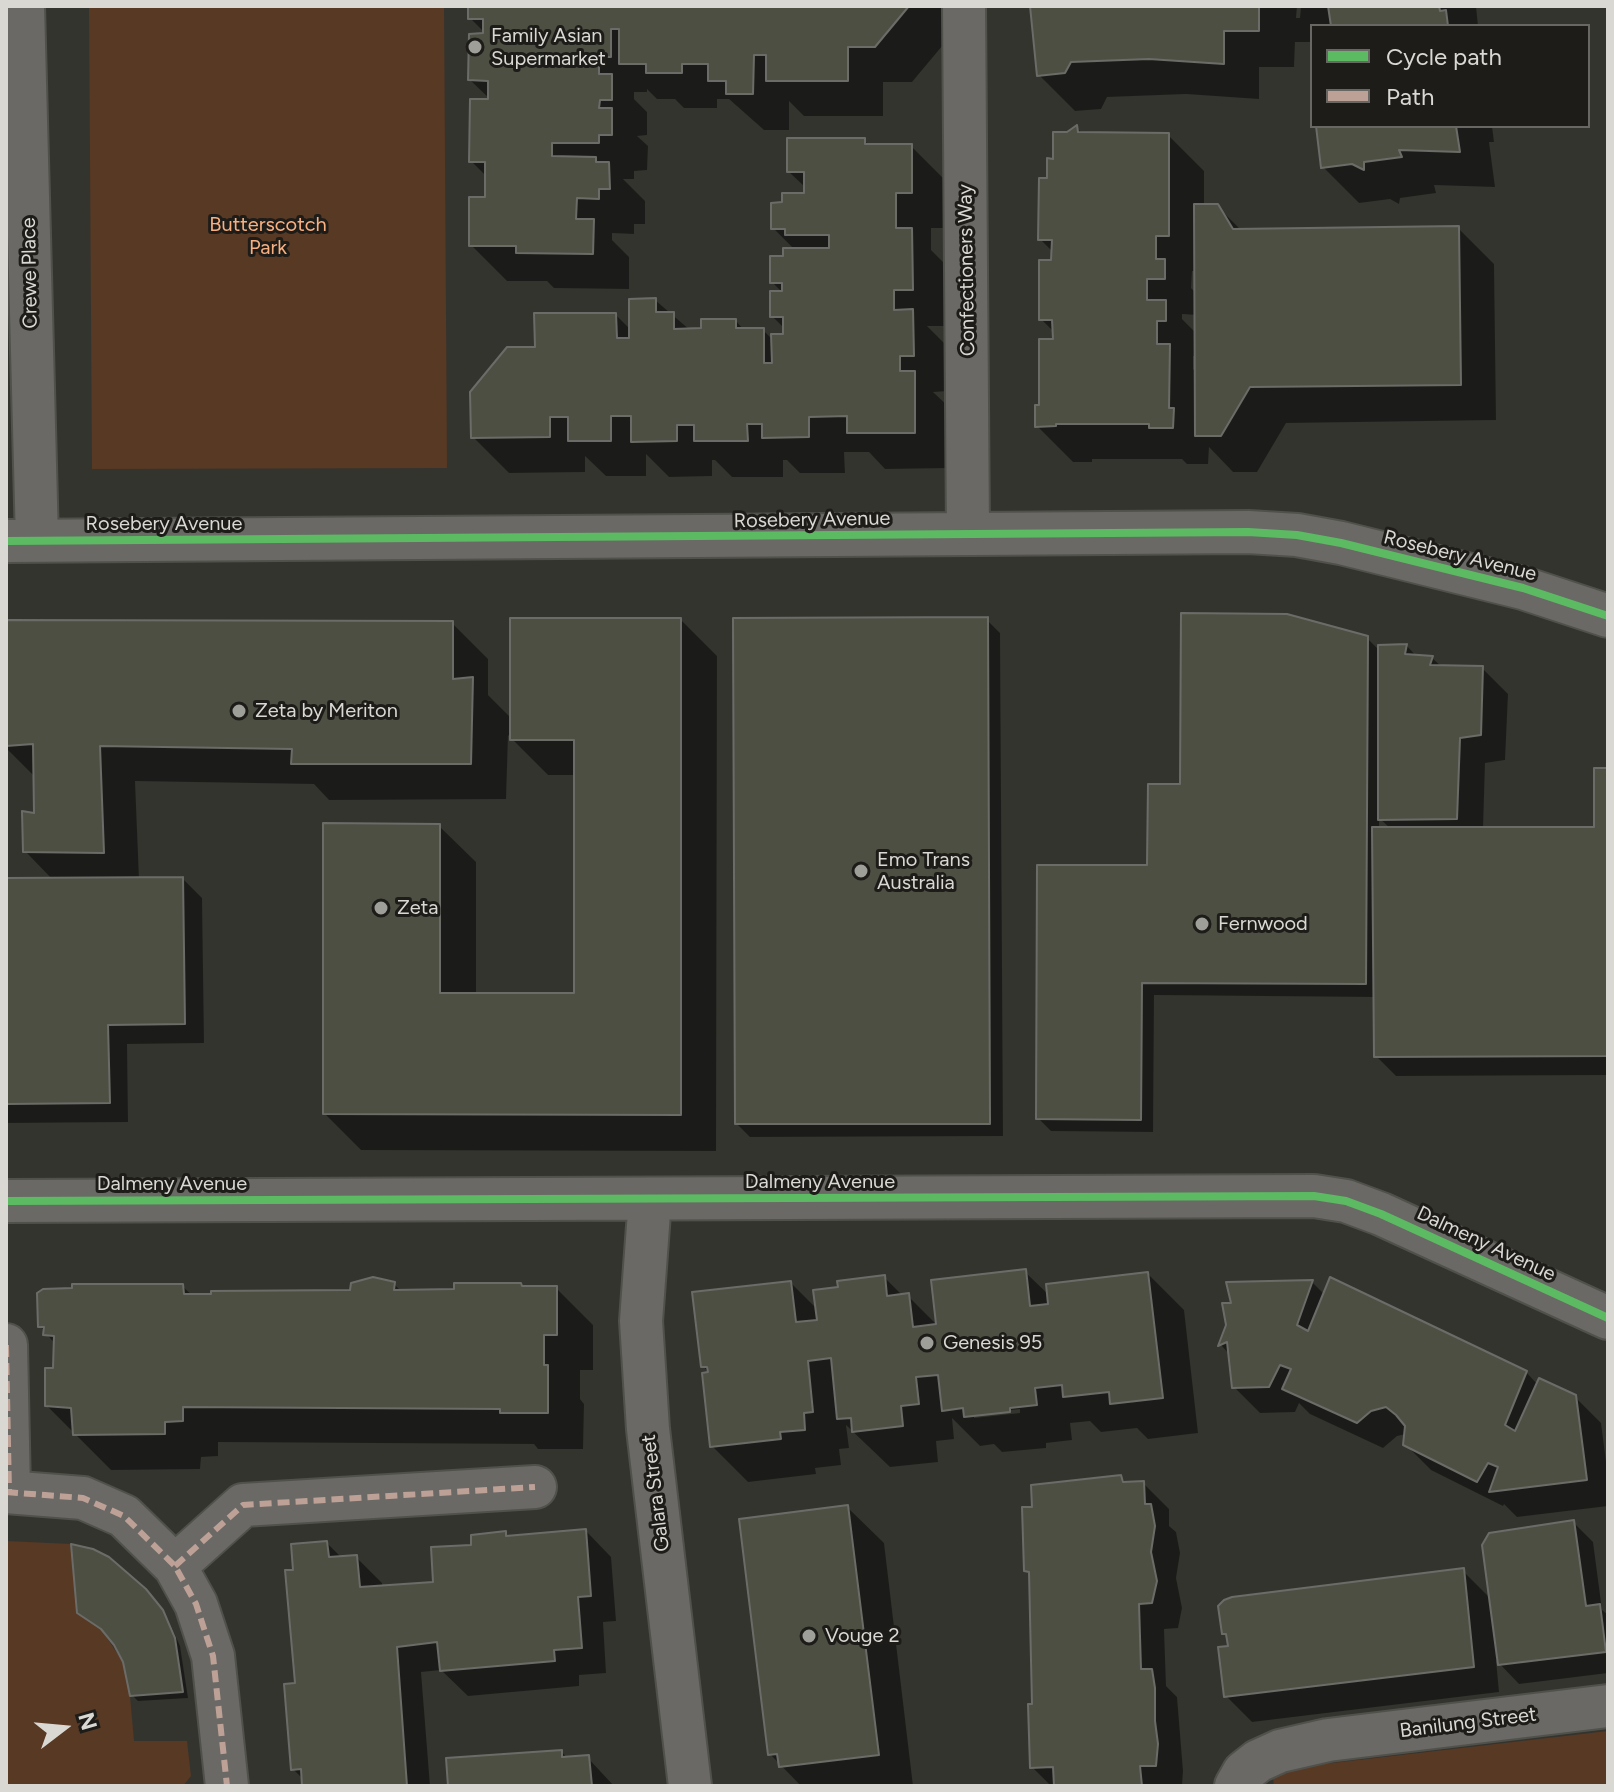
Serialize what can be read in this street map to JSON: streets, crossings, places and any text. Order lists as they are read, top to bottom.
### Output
{
  "streets": {
    "street": [
      "Confectioners Way",
      "Crewe Place",
      "Rosebery Avenue",
      "Dalmeny Avenue",
      "Galara Street",
      "Banilung Street"
    ]
  },
  "crossings": [
    ["Confectioners Way", "Rosebery Avenue"],
    ["Crewe Place", "Rosebery Avenue"],
    ["Dalmeny Avenue", "Galara Street"]
  ],
  "parks": ["Butterscotch Park"],
  "places": [
    "Family Asian Supermarket",
    "Zeta by Meriton",
    "Emo Trans Australia",
    "Zeta",
    "Fernwood",
    "Genesis 95",
    "Vouge 2"
  ],
  "legend": ["Cycle path", "Path"],
  "north": "right"
}
